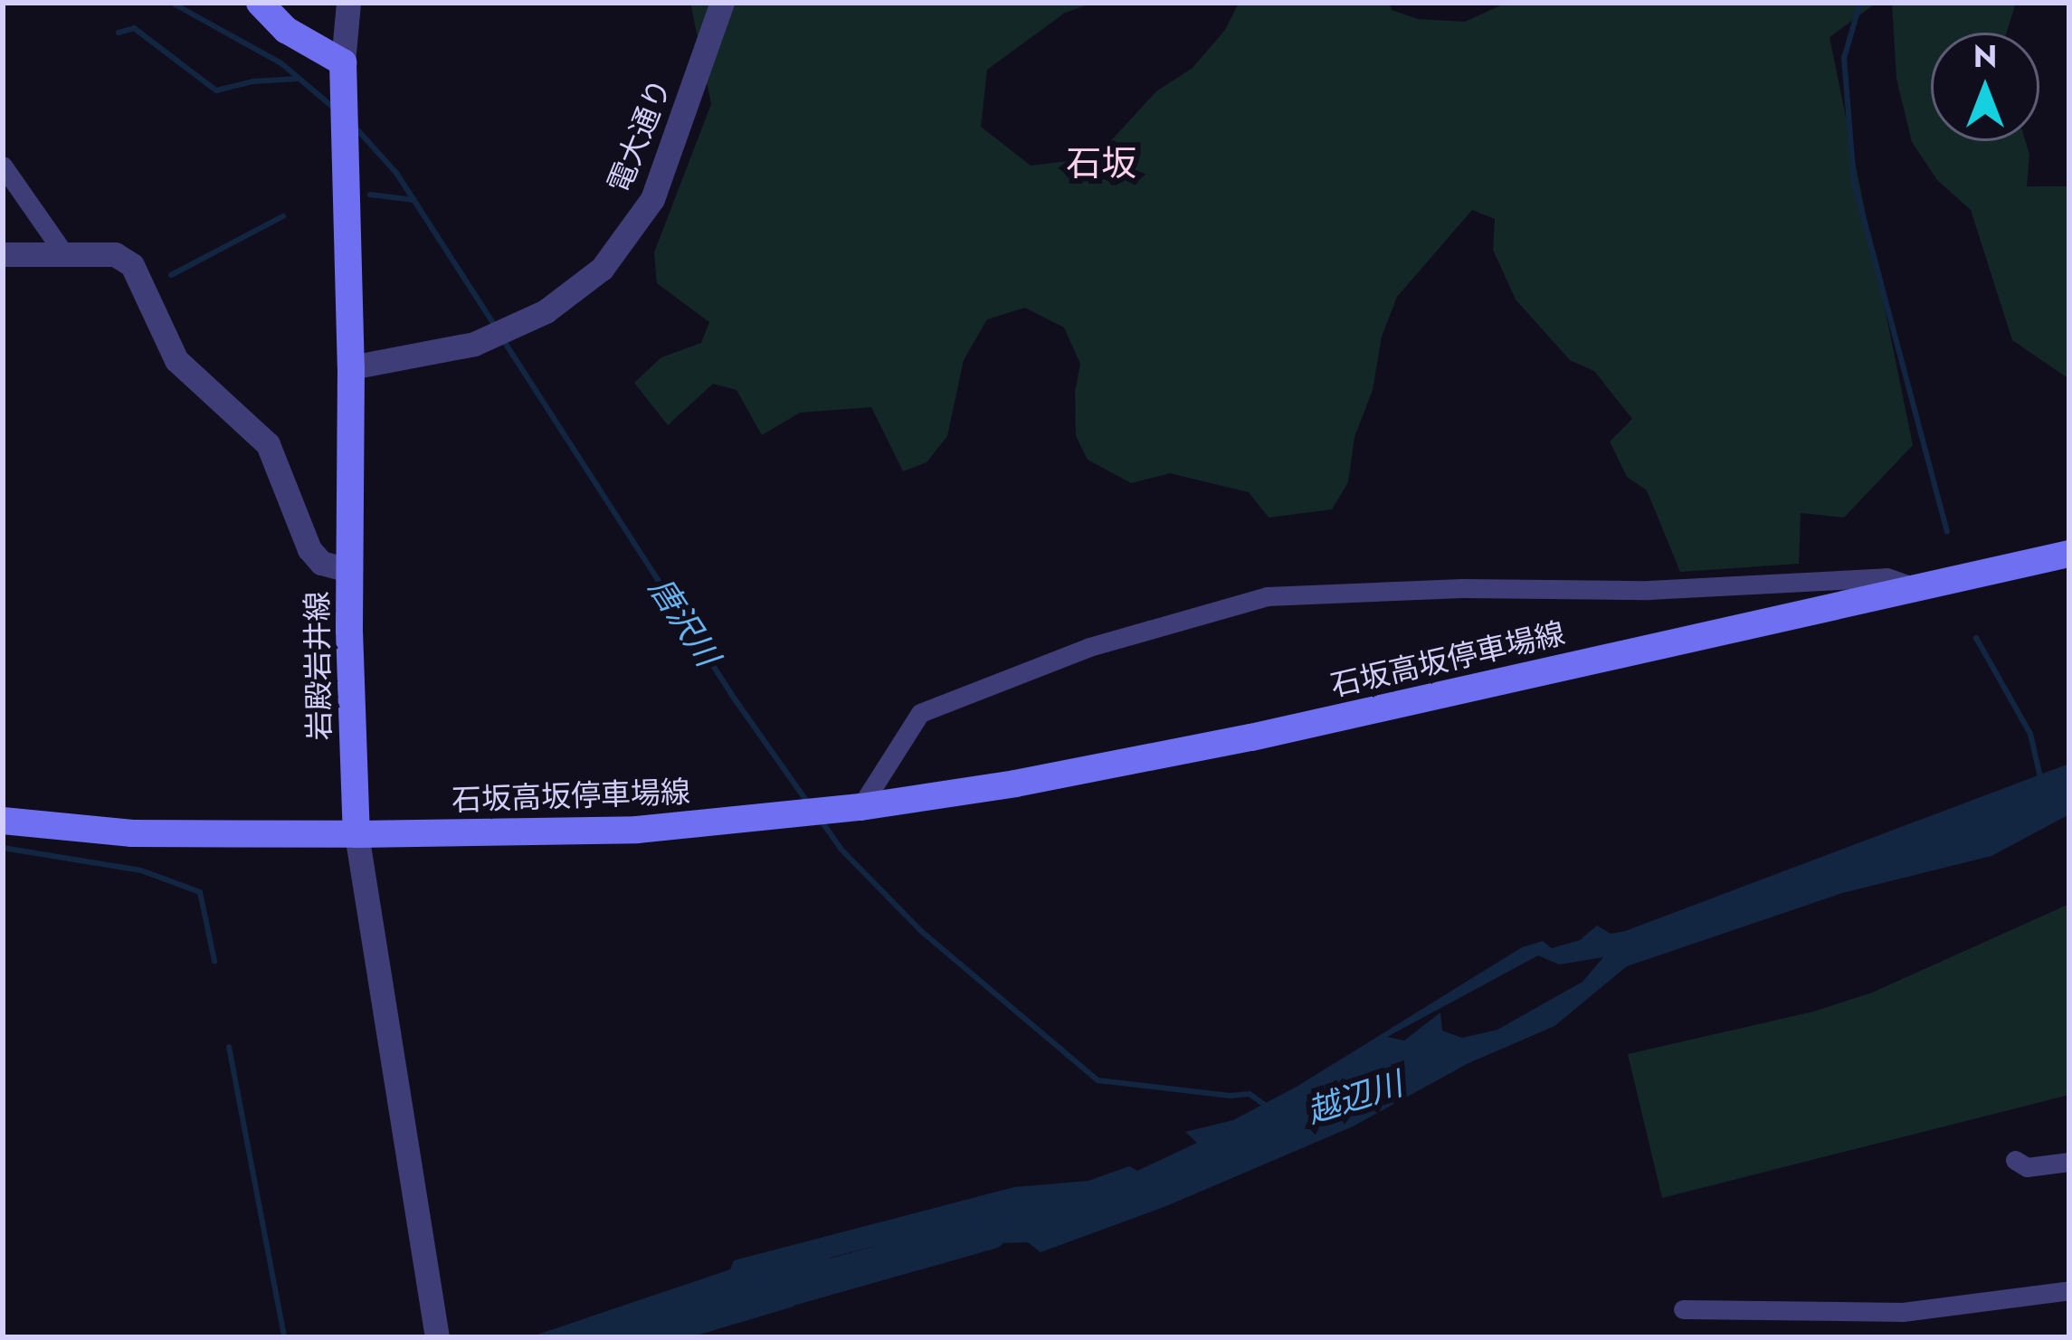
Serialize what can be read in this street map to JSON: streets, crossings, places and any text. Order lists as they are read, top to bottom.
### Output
{
  "streets": {
    "main road": ["石坂高坂停車場線", "岩殿岩井線"],
    "street": ["電大通り"]
  },
  "crossings": [
    ["電大通り", "岩殿岩井線"],
    ["石坂高坂停車場線", "岩殿岩井線"]
  ],
  "districts": ["石坂"],
  "water": ["唐沢川", "越辺川"],
  "north": "top"
}
